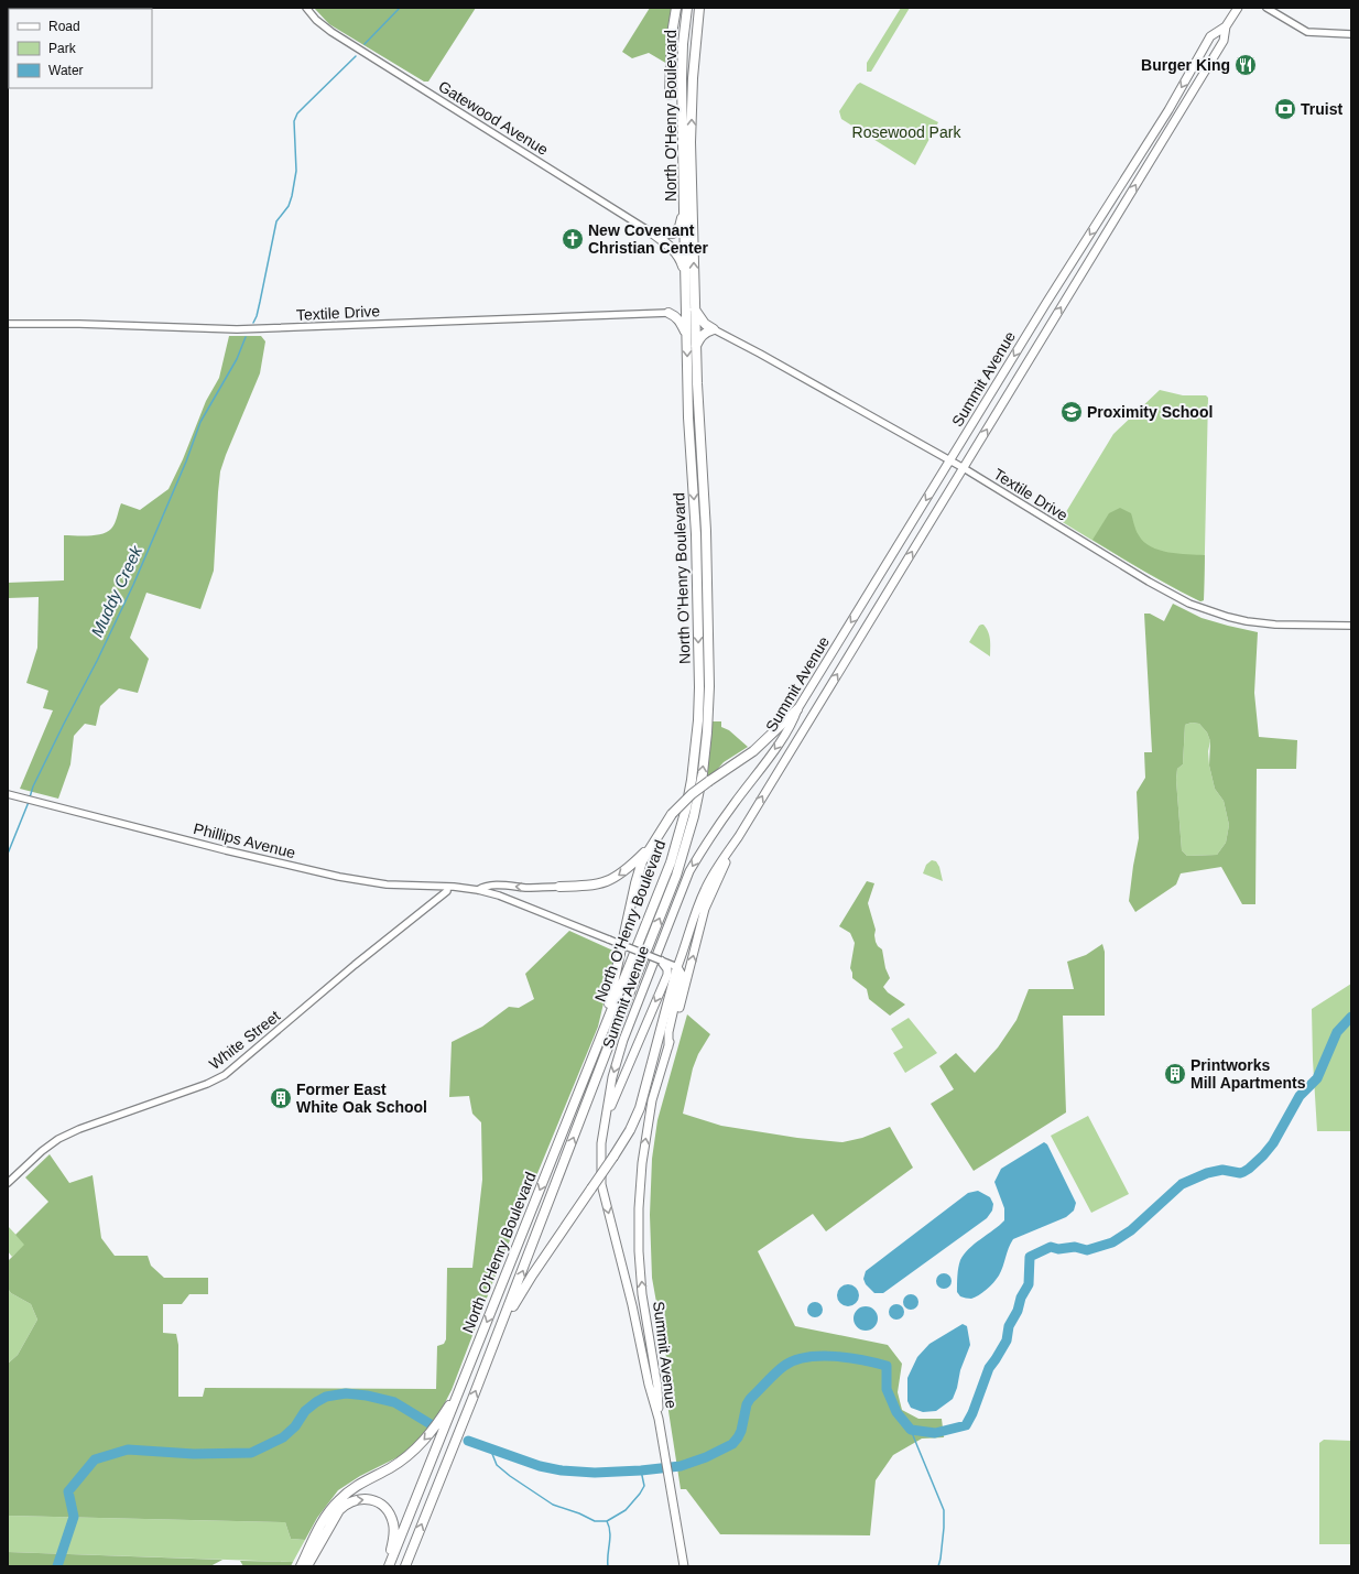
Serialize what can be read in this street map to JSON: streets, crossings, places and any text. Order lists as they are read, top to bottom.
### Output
{
  "streets": {
    "highway": ["North O'Henry Boulevard"],
    "main road": ["Summit Avenue"],
    "street": [
      "Gatewood Avenue",
      "Textile Drive",
      "Phillips Avenue",
      "White Street"
    ]
  },
  "crossings": [
    ["Textile Drive", "Summit Avenue"],
    ["Summit Avenue", "Phillips Avenue"],
    ["Phillips Avenue", "White Street"]
  ],
  "water": ["Muddy Creek"],
  "parks": ["Rosewood Park"],
  "places": {
    "restaurant": ["Burger King"],
    "bank": ["Truist"],
    "church": ["New Covenant Christian Center"],
    "school or university": ["Proximity School"],
    "building": ["Printworks Mill Apartments", "Former East White Oak School"]
  },
  "legend": ["Road", "Park", "Water"]
}
